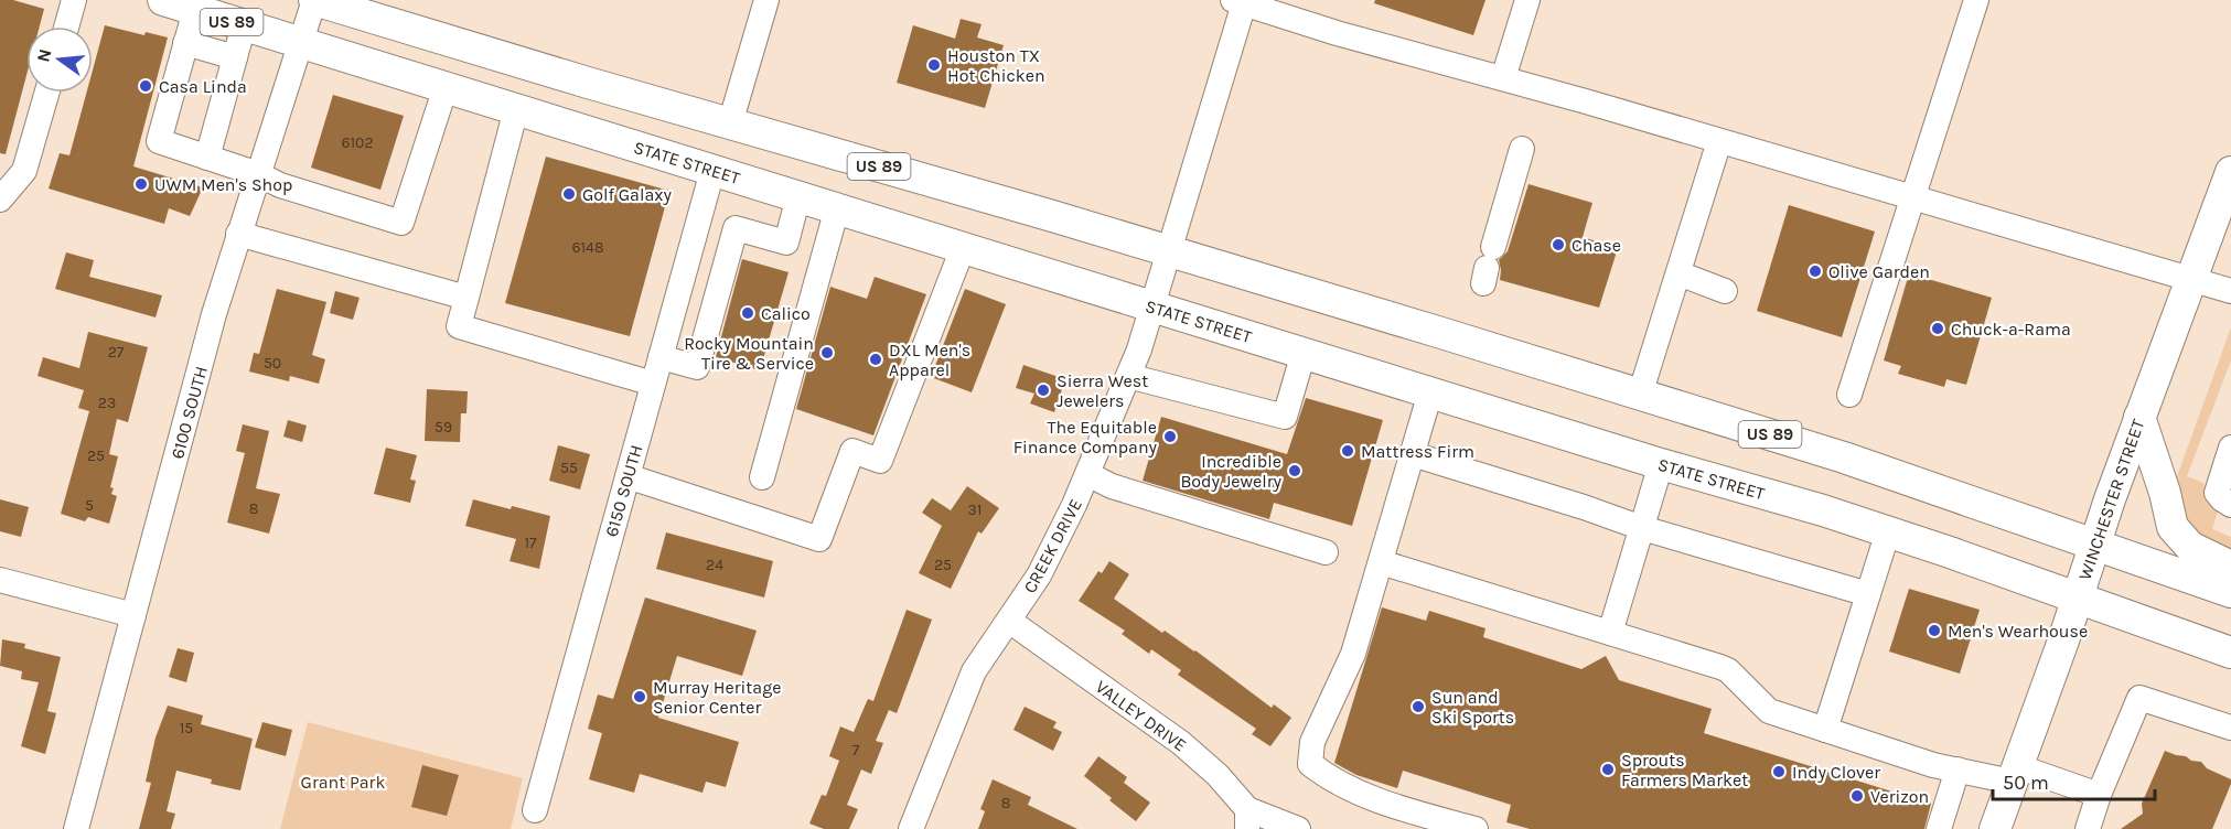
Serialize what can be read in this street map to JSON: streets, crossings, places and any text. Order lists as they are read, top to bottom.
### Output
{
  "streets": {
    "main road": ["US 89", "STATE STREET", "WINCHESTER STREET"],
    "street": [
      "6100 SOUTH",
      "6150 SOUTH",
      "CREEK DRIVE",
      "VALLEY DRIVE"
    ]
  },
  "crossings": [
    ["US 89", "6100 SOUTH"],
    ["US 89", "WINCHESTER STREET"],
    ["US 89", "CREEK DRIVE"],
    ["STATE STREET", "6100 SOUTH"],
    ["STATE STREET", "6150 SOUTH"],
    ["STATE STREET", "WINCHESTER STREET"],
    ["STATE STREET", "CREEK DRIVE"],
    ["CREEK DRIVE", "VALLEY DRIVE"]
  ],
  "parks": ["Grant Park"],
  "places": [
    "Houston TX Hot Chicken",
    "Casa Linda",
    "UWM Men's Shop",
    "Golf Galaxy",
    "Chase",
    "Olive Garden",
    "Calico",
    "Chuck-a-Rama",
    "Rocky Mountain Tire & Service",
    "DXL Men's Apparel",
    "Sierra West Jewelers",
    "The Equitable Finance Company",
    "Mattress Firm",
    "Incredible Body Jewelry",
    "Men's Wearhouse",
    "Murray Heritage Senior Center",
    "Sun and Ski Sports",
    "Sprouts Farmers Market",
    "Indy Clover",
    "Verizon"
  ],
  "house_numbers": [
    "6102",
    "6148",
    "27",
    "50",
    "23",
    "59",
    "25",
    "55",
    "5",
    "8",
    "31",
    "17",
    "24",
    "25",
    "15",
    "7",
    "8"
  ],
  "scale_bar": "50 m",
  "north": "left"
}
